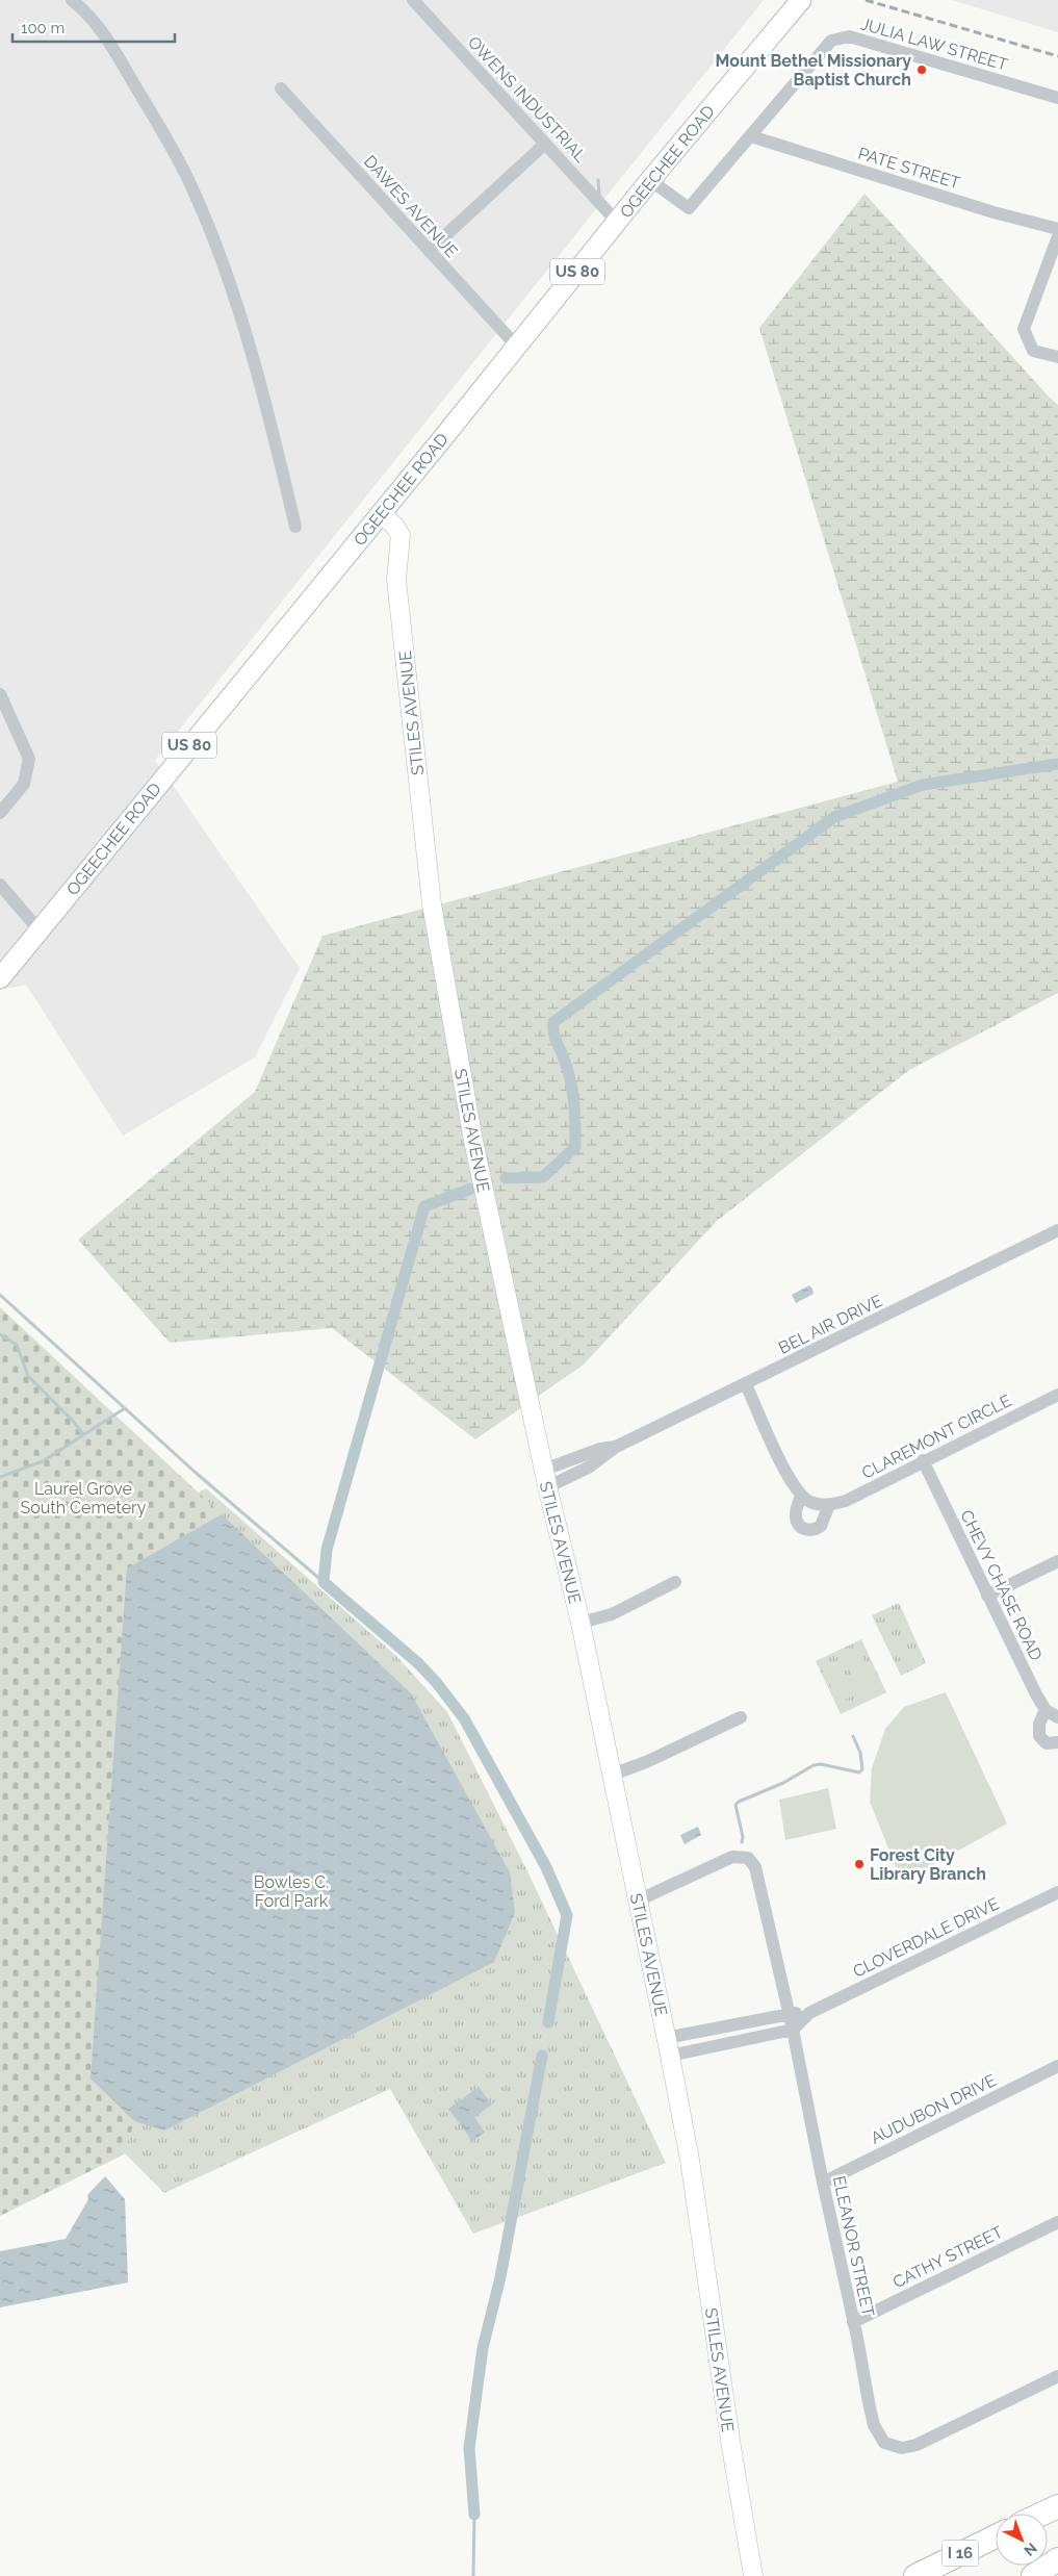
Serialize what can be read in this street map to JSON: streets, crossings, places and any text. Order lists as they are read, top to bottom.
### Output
{
  "streets": {
    "highway": ["I 16"],
    "main road": ["OGEECHEE ROAD", "US 80"],
    "street": [
      "JULIA LAW STREET",
      "OWENS INDUSTRIAL",
      "PATE STREET",
      "DAWES AVENUE",
      "STILES AVENUE",
      "BEL AIR DRIVE",
      "CLAREMONT CIRCLE",
      "CHEVY CHASE ROAD",
      "CLOVERDALE DRIVE",
      "AUDUBON DRIVE",
      "ELEANOR STREET",
      "CATHY STREET"
    ]
  },
  "crossings": [
    ["JULIA LAW STREET", "OGEECHEE ROAD"],
    ["JULIA LAW STREET", "PATE STREET"],
    ["OWENS INDUSTRIAL", "OGEECHEE ROAD"],
    ["OGEECHEE ROAD", "DAWES AVENUE"],
    ["OGEECHEE ROAD", "STILES AVENUE"],
    ["STILES AVENUE", "BEL AIR DRIVE"],
    ["STILES AVENUE", "CLOVERDALE DRIVE"],
    ["STILES AVENUE", "ELEANOR STREET"],
    ["CLAREMONT CIRCLE", "CHEVY CHASE ROAD"],
    ["CLOVERDALE DRIVE", "ELEANOR STREET"],
    ["AUDUBON DRIVE", "ELEANOR STREET"],
    ["ELEANOR STREET", "CATHY STREET"]
  ],
  "parks": ["Laurel Grove South Cemetery", "Bowles C. Ford Park"],
  "places": ["Mount Bethel Missionary Baptist Church", "Forest City Library Branch"],
  "scale_bar": "100 m",
  "north": "bottom right"
}
